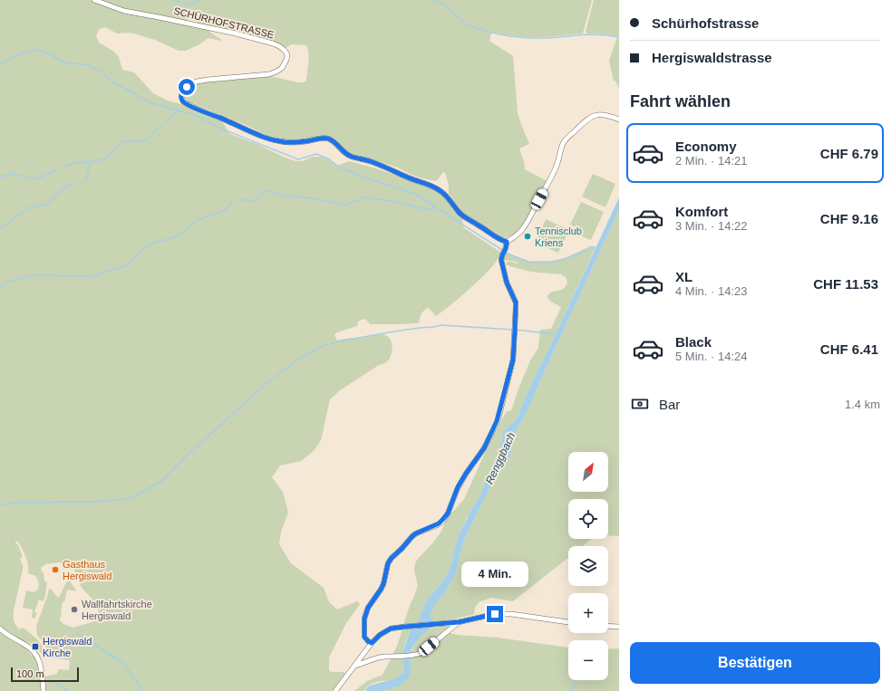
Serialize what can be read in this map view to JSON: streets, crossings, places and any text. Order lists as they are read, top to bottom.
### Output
{
  "streets": {
    "street": ["SCHÜRHOFSTRASSE"]
  },
  "water": ["Renggbach"],
  "places": {
    "other": ["Tennisclub Kriens", "Gasthaus Hergiswald", "Wallfahrtskirche Hergiswald"],
    "transit": ["Hergiswald Kirche"]
  },
  "scale_bar": "100 m",
  "north": "top right",
  "page": {
    "banner": ["Schürhofstrasse", "Hergiswaldstrasse"],
    "heading": "Fahrt wählen",
    "list": [
      {
        "name": "Economy",
        "note": "2 Min. · 14:21",
        "value": "CHF 6.79"
      },
      {
        "name": "Komfort",
        "note": "3 Min. · 14:22",
        "value": "CHF 9.16"
      },
      {
        "name": "XL",
        "note": "4 Min. · 14:23",
        "value": "CHF 11.53"
      },
      {
        "name": "Black",
        "note": "5 Min. · 14:24",
        "value": "CHF 6.41"
      }
    ],
    "pay": ["Bar", "1.4 km"],
    "map_buttons": ["+", "−"],
    "bubble": "4 Min.",
    "buttons": "Bestätigen",
    "scale": "100 m"
  }
}
